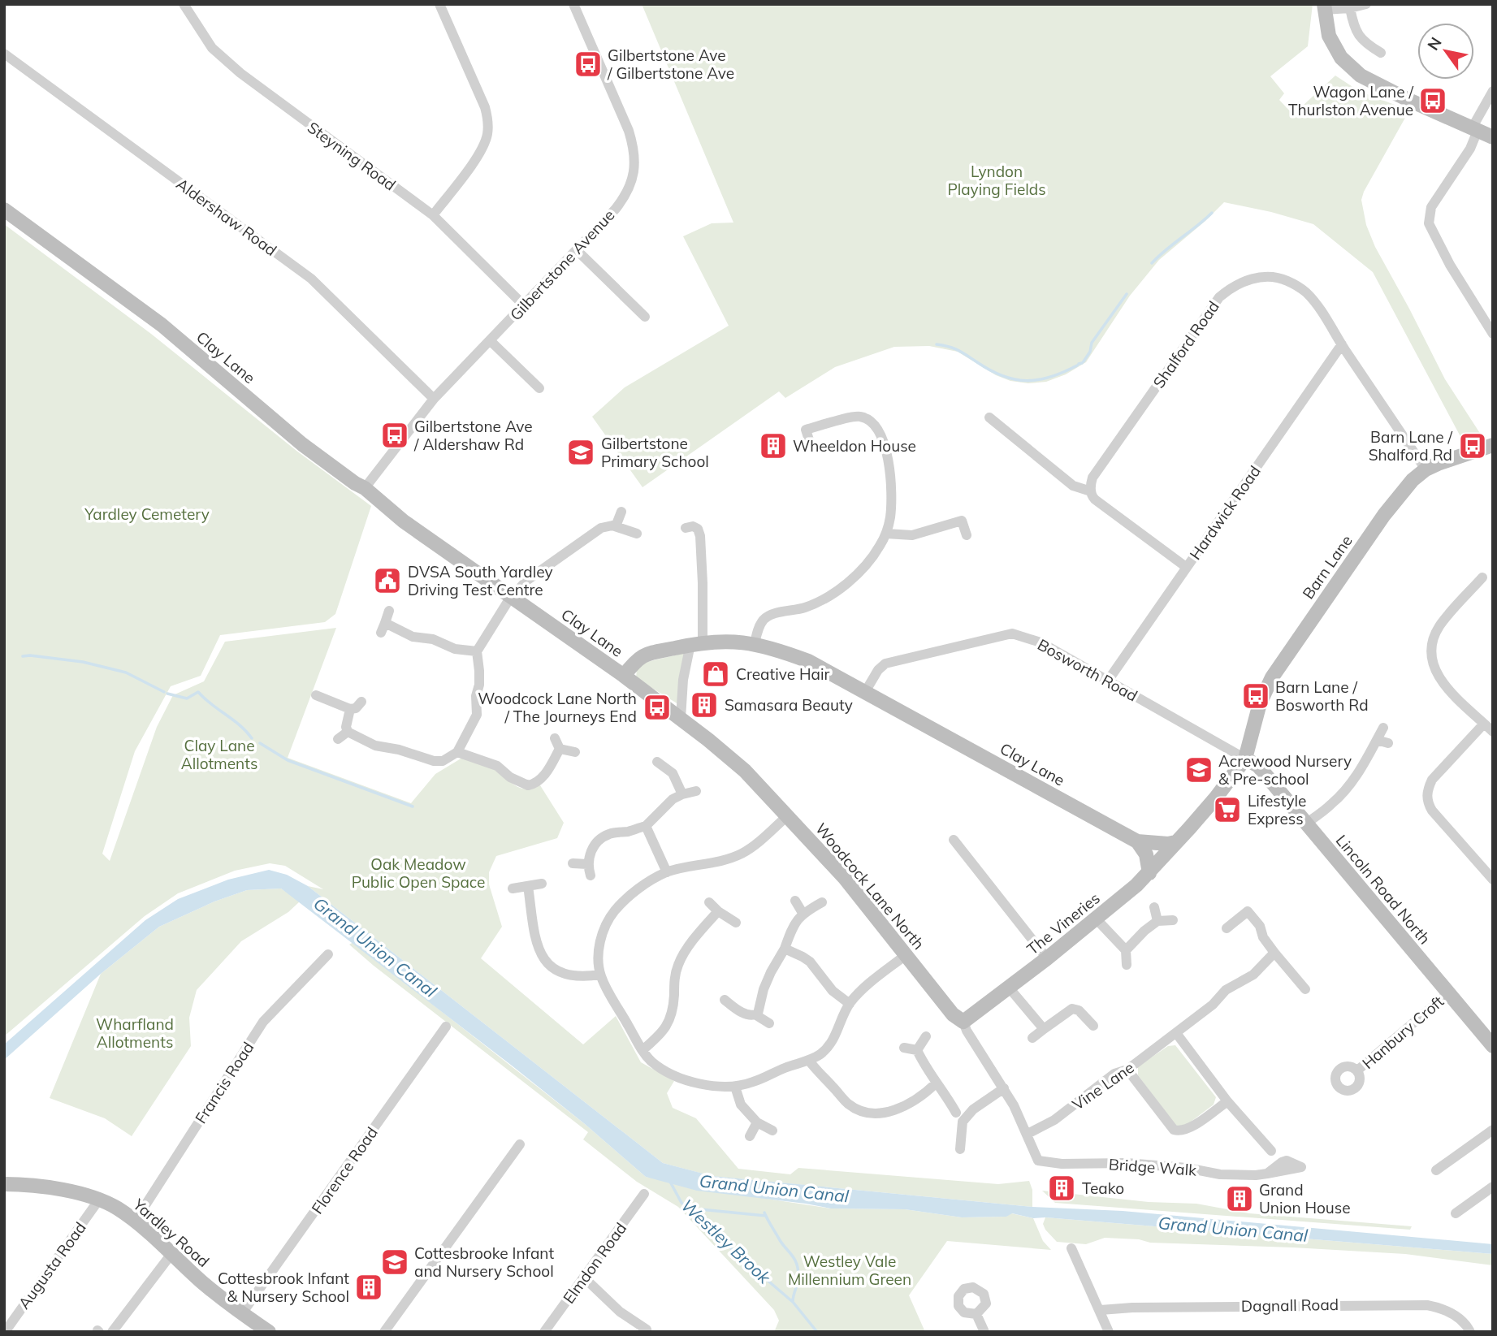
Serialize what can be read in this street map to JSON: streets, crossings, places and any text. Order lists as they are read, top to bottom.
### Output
{
  "streets": {
    "street": [
      "Steyning Road",
      "Aldershaw Road",
      "Gilbertstone Avenue",
      "Shalford Road",
      "Clay Lane",
      "Hardwick Road",
      "Barn Lane",
      "Bosworth Road",
      "Woodcock Lane North",
      "Lincoln Road North",
      "The Vineries",
      "Hanbury Croft",
      "Francis Road",
      "Vine Lane",
      "Bridge Walk",
      "Florence Road",
      "Yardley Road",
      "Elmdon Road",
      "Augusta Road",
      "Dagnall Road"
    ]
  },
  "crossings": [
    ["Steyning Road", "Gilbertstone Avenue"],
    ["Aldershaw Road", "Gilbertstone Avenue"],
    ["Gilbertstone Avenue", "Clay Lane"],
    ["Shalford Road", "Hardwick Road"],
    ["Shalford Road", "Barn Lane"],
    ["Clay Lane", "Bosworth Road"],
    ["Clay Lane", "Woodcock Lane North"],
    ["Clay Lane", "The Vineries"],
    ["Hardwick Road", "Bosworth Road"],
    ["Barn Lane", "Bosworth Road"],
    ["Barn Lane", "Lincoln Road North"],
    ["Bosworth Road", "Lincoln Road North"],
    ["Woodcock Lane North", "The Vineries"],
    ["Woodcock Lane North", "Vine Lane"],
    ["Woodcock Lane North", "Bridge Walk"],
    ["Lincoln Road North", "Hanbury Croft"],
    ["Francis Road", "Yardley Road"],
    ["Florence Road", "Yardley Road"],
    ["Yardley Road", "Augusta Road"]
  ],
  "water": ["Grand Union Canal", "Westley Brook"],
  "parks": [
    "Lyndon Playing Fields",
    "Yardley Cemetery",
    "Clay Lane Allotments",
    "Oak Meadow Public Open Space",
    "Wharfland Allotments",
    "Westley Vale Millennium Green"
  ],
  "places": {
    "bus stop": [
      "Gilbertstone Ave / Gilbertstone Ave",
      "Wagon Lane / Thurlston Avenue",
      "Gilbertstone Ave / Aldershaw Rd",
      "Barn Lane / Shalford Rd",
      "Barn Lane / Bosworth Rd",
      "Woodcock Lane North / The Journeys End"
    ],
    "building": [
      "Wheeldon House",
      "Samasara Beauty",
      "Teako",
      "Grand Union House",
      "Cottesbrook Infant & Nursery School"
    ],
    "school or university": ["Gilbertstone Primary School", "Acrewood Nursery & Pre-school", "Cottesbrooke Infant and Nursery School"],
    "public building": ["DVSA South Yardley Driving Test Centre"],
    "shop": ["Creative Hair"],
    "supermarket": ["Lifestyle Express"]
  },
  "north": "top left"
}
